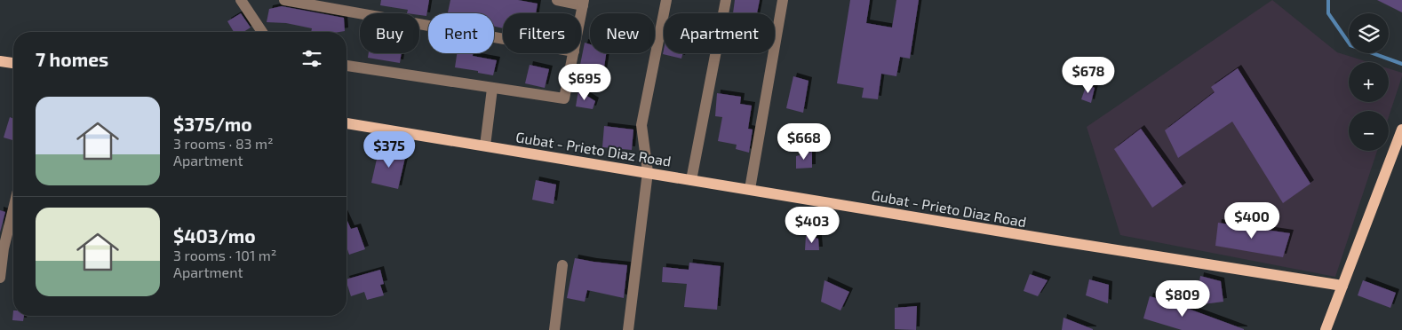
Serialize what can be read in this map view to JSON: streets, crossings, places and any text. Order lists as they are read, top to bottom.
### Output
{
  "streets": {
    "main road": ["Gubat - Prieto Diaz Road"]
  },
  "page": {
    "map_buttons": ["+", "−"],
    "chip": [
      "Buy",
      "Rent",
      "Filters",
      "New",
      "Apartment"
    ],
    "heading": "7 homes",
    "price": [
      "$678",
      "$695",
      "$668",
      "$375",
      "$400",
      "$403",
      "$809"
    ],
    "list": [
      {
        "name": "$375/mo",
        "note": "3 rooms · 83 m² · Apartment"
      },
      {
        "name": "$403/mo",
        "note": "3 rooms · 101 m² · Apartment"
      }
    ]
  }
}
